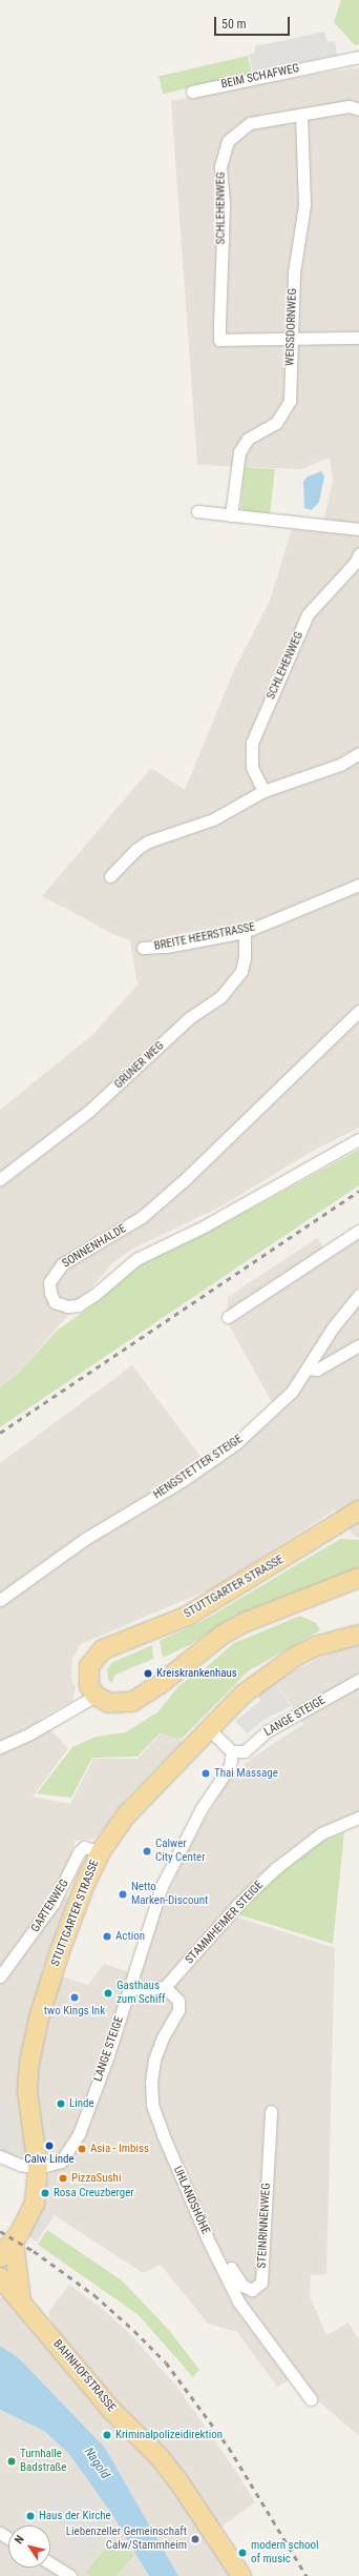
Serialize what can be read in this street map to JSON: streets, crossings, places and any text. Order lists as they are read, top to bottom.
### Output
{
  "streets": {
    "main road": ["STUTTGARTER STRASSE", "BAHNHOFSTRASSE"],
    "street": [
      "BEIM SCHAFWEG",
      "SCHLEHENWEG",
      "WEISSDORNWEG",
      "BREITE HEERSTRASSE",
      "GRÜNER WEG",
      "SONNENHALDE",
      "HENGSTETTER STEIGE",
      "LANGE STEIGE",
      "GARTENWEG",
      "STAMMHEIMER STEIGE",
      "UHLANDSHÖHE",
      "STEINRINNENWEG"
    ]
  },
  "crossings": [
    ["SCHLEHENWEG", "WEISSDORNWEG"],
    ["BREITE HEERSTRASSE", "GRÜNER WEG"],
    ["STUTTGARTER STRASSE", "LANGE STEIGE"],
    ["STUTTGARTER STRASSE", "GARTENWEG"],
    ["STAMMHEIMER STEIGE", "UHLANDSHÖHE"],
    ["UHLANDSHÖHE", "STEINRINNENWEG"]
  ],
  "water": ["Nagold"],
  "places": [
    "Kreiskrankenhaus",
    "Thai Massage",
    "Calwer City Center",
    "Netto Marken-Discount",
    "Action",
    "Gasthaus zum Schiff",
    "two Kings Ink",
    "Linde",
    "Calw Linde",
    "Asia - Imbiss",
    "PizzaSushi",
    "Rosa Creuzberger",
    "Kriminalpolizeidirektion",
    "Turnhalle Badstraße",
    "Haus der Kirche",
    "Liebenzeller Gemeinschaft Calw/Stammheim",
    "modern school of music"
  ],
  "scale_bar": "50 m",
  "north": "top left"
}
